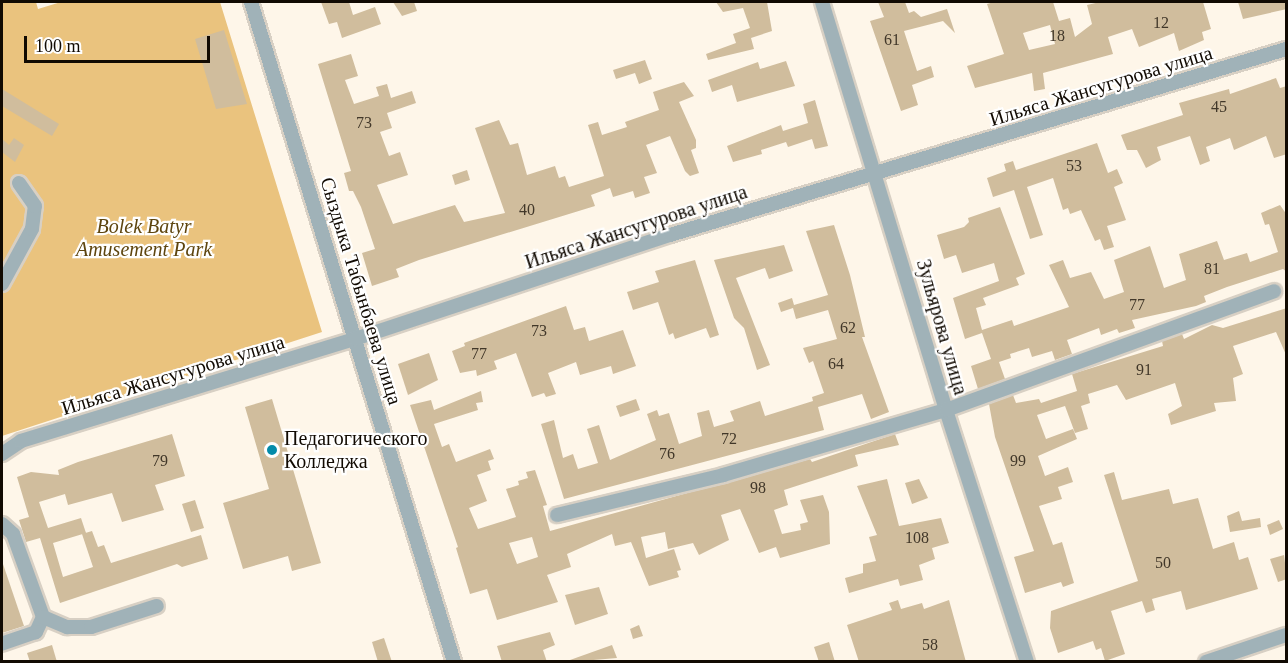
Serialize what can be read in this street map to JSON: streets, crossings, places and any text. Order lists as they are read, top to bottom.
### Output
{
  "streets": {
    "street": ["Ильяса Жансугурова улица", "Сыздыка Табынбаева улица", "Зульярова улица"]
  },
  "crossings": [
    ["Ильяса Жансугурова улица", "Сыздыка Табынбаева улица"],
    ["Ильяса Жансугурова улица", "Зульярова улица"]
  ],
  "parks": ["Bolek Batyr Amusement Park"],
  "places": ["Педагогического Колледжа"],
  "house_numbers": [
    "12",
    "18",
    "61",
    "45",
    "73",
    "53",
    "40",
    "81",
    "77",
    "62",
    "73",
    "77",
    "64",
    "91",
    "72",
    "76",
    "79",
    "99",
    "98",
    "108",
    "50",
    "58"
  ],
  "scale_bar": "100 m"
}
